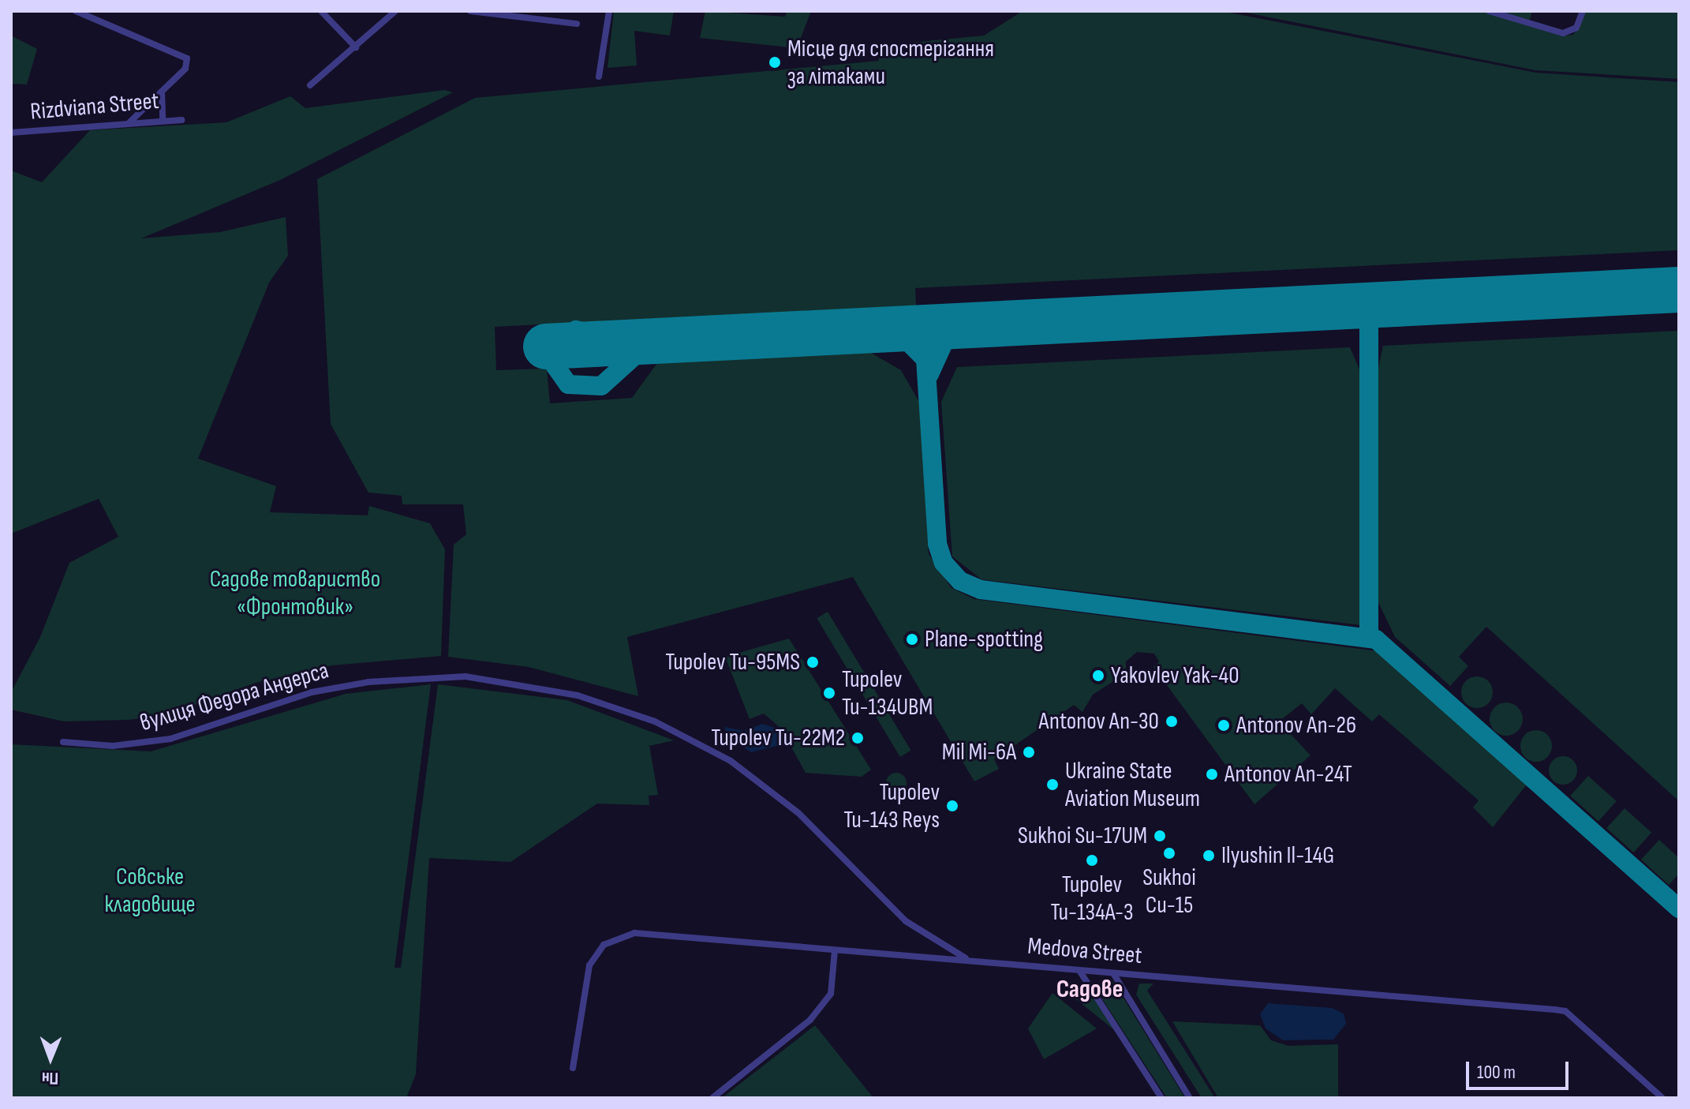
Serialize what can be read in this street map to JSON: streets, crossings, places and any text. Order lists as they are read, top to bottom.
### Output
{
  "streets": {
    "street": ["Rizdviana Street", "вулиця Федора Андерса", "Medova Street"]
  },
  "crossings": [
    ["вулиця Федора Андерса", "Medova Street"]
  ],
  "districts": ["Садове"],
  "parks": ["Садове товариство «Фронтовик»", "Совське кладовище"],
  "places": [
    "Місце для спостерігання за літаками",
    "Plane-spotting",
    "Tupolev Tu-95MS",
    "Yakovlev Yak-40",
    "Tupolev Tu-134UBM",
    "Antonov An-30",
    "Antonov An-26",
    "Tupolev Tu-22M2",
    "Mil Mi-6A",
    "Antonov An-24T",
    "Ukraine State Aviation Museum",
    "Tupolev Tu-143 Reys",
    "Sukhoi Su-17UM",
    "Sukhoi Cu-15",
    "Ilyushin Il-14G",
    "Tupolev Tu-134A-3"
  ],
  "scale_bar": "100 m",
  "north": "bottom"
}
